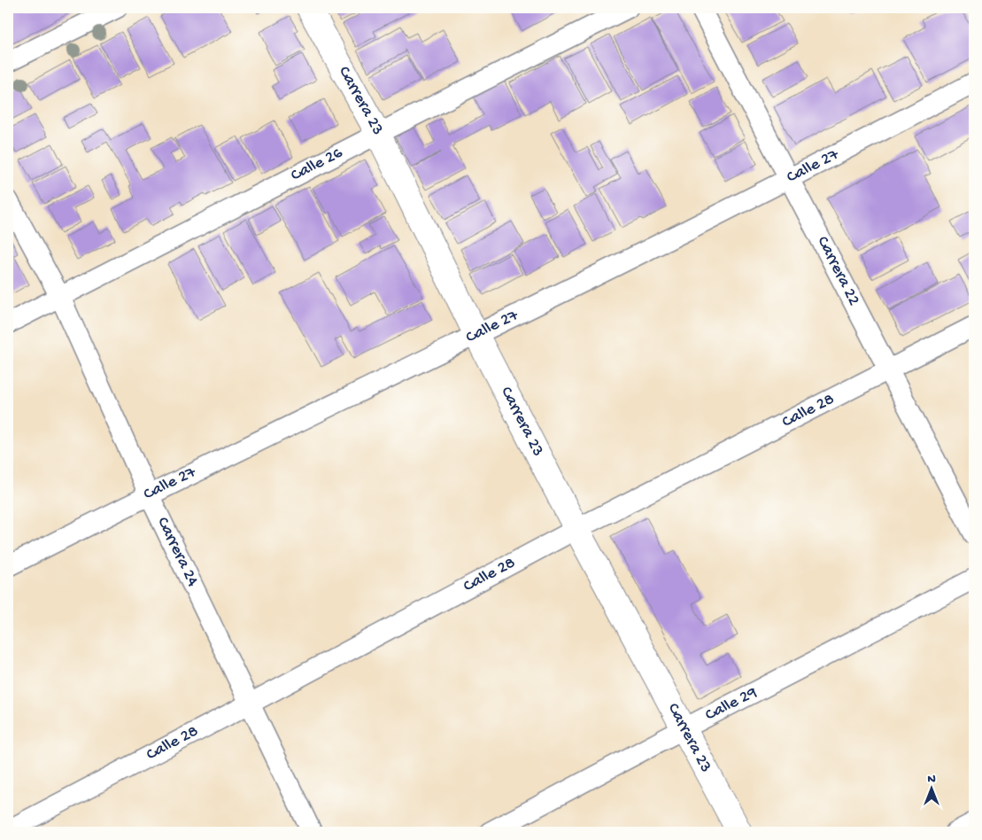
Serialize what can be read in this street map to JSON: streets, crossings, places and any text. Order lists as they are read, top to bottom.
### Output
{
  "streets": {
    "street": [
      "Carrera 23",
      "Calle 26",
      "Calle 27",
      "Carrera 22",
      "Calle 28",
      "Carrera 24",
      "Calle 29"
    ]
  },
  "crossings": [
    ["Carrera 23", "Calle 26"],
    ["Carrera 23", "Calle 27"],
    ["Carrera 23", "Calle 28"],
    ["Carrera 23", "Calle 29"],
    ["Calle 26", "Carrera 24"],
    ["Calle 27", "Carrera 22"],
    ["Calle 27", "Carrera 24"],
    ["Carrera 22", "Calle 28"],
    ["Calle 28", "Carrera 24"]
  ],
  "north": "top"
}
